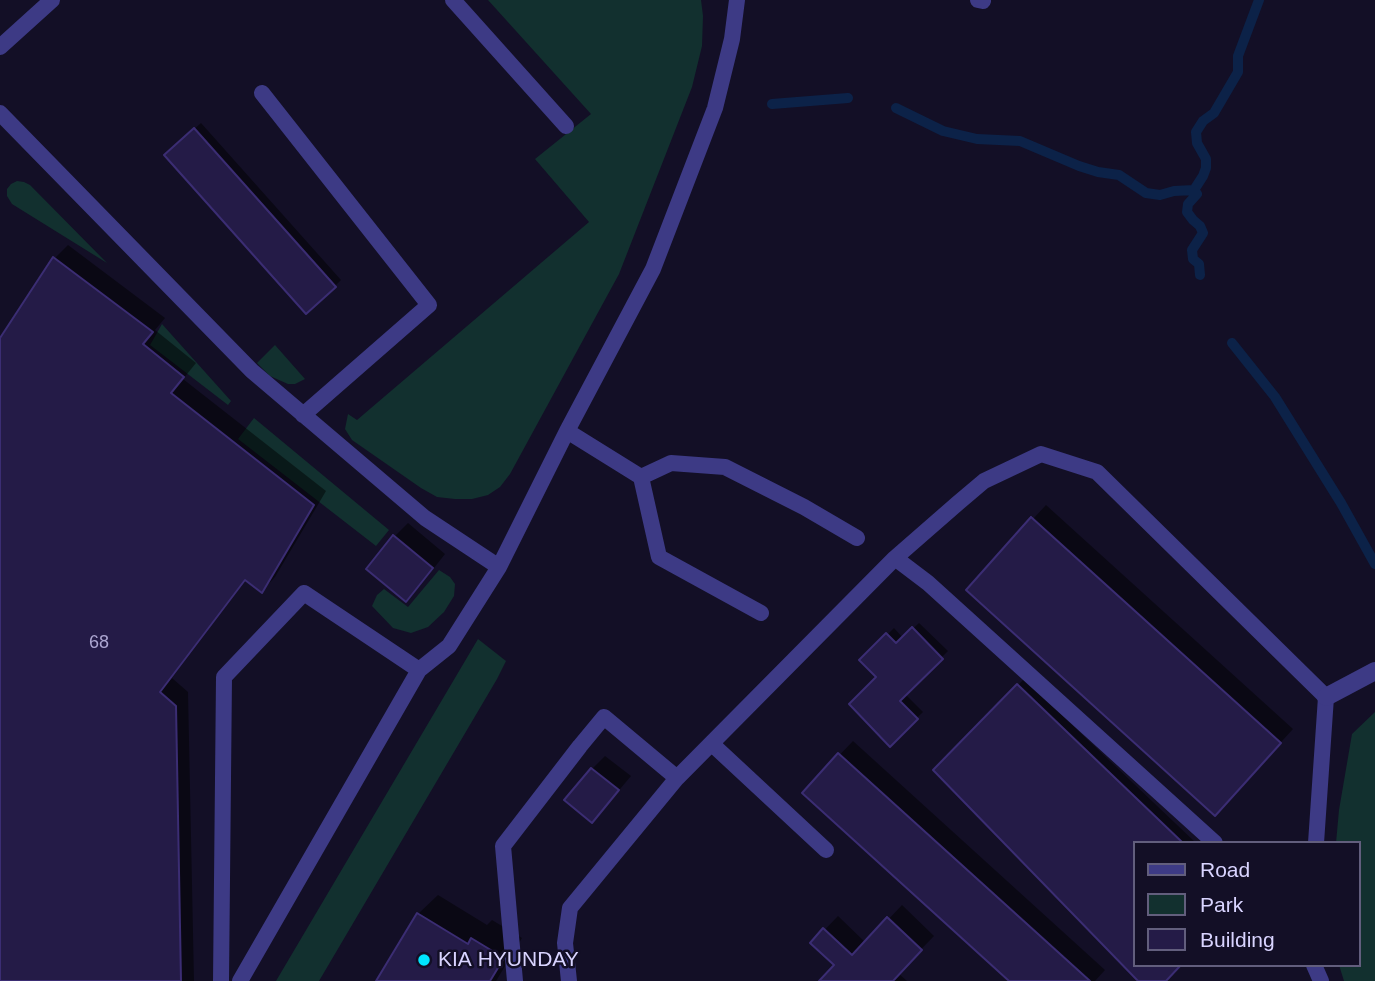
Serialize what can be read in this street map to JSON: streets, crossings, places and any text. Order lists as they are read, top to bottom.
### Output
{
  "places": ["KIA HYUNDAY"],
  "house_numbers": ["68"],
  "legend": ["Road", "Park", "Building"]
}
